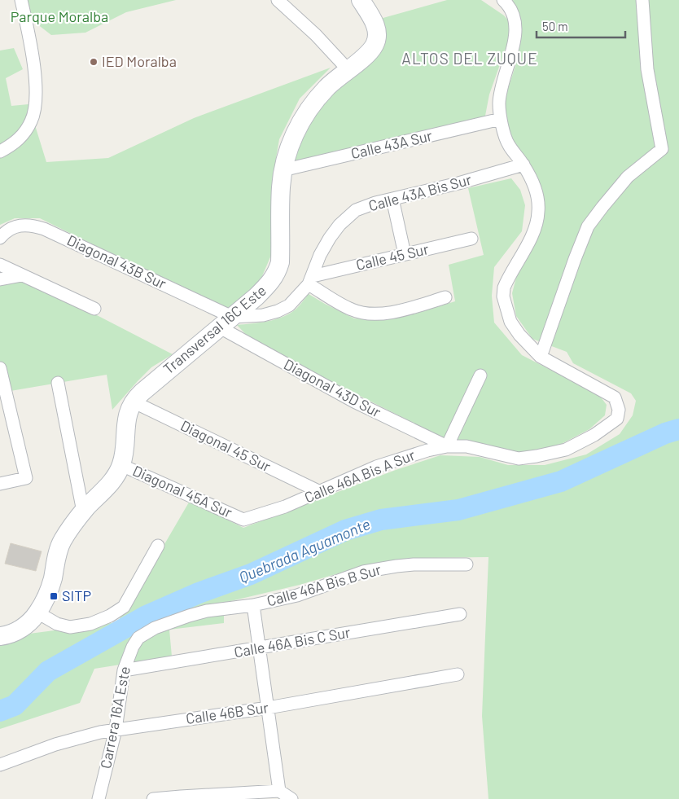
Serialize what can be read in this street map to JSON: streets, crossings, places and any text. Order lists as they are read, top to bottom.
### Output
{
  "streets": {
    "street": [
      "Calle 43A Sur",
      "Calle 43A Bis Sur",
      "Calle 45 Sur",
      "Diagonal 43B Sur",
      "Transversal 16C Este",
      "Diagonal 43D Sur",
      "Diagonal 45 Sur",
      "Calle 46A Bis A Sur",
      "Diagonal 45A Sur",
      "Calle 46A Bis B Sur",
      "Calle 46A Bis C Sur",
      "Calle 46B Sur",
      "Carrera 16A Este"
    ]
  },
  "crossings": [
    ["Calle 43A Sur", "Transversal 16C Este"],
    ["Calle 43A Bis Sur", "Calle 45 Sur"],
    ["Diagonal 43B Sur", "Transversal 16C Este"],
    ["Diagonal 43B Sur", "Diagonal 43D Sur"],
    ["Transversal 16C Este", "Diagonal 43D Sur"],
    ["Transversal 16C Este", "Diagonal 45 Sur"],
    ["Transversal 16C Este", "Diagonal 45A Sur"],
    ["Diagonal 43D Sur", "Calle 46A Bis A Sur"],
    ["Diagonal 45 Sur", "Calle 46A Bis A Sur"],
    ["Calle 46A Bis A Sur", "Diagonal 45A Sur"],
    ["Calle 46A Bis B Sur", "Carrera 16A Este"],
    ["Calle 46A Bis C Sur", "Carrera 16A Este"],
    ["Calle 46B Sur", "Carrera 16A Este"]
  ],
  "districts": ["ALTOS DEL ZUQUE"],
  "water": ["Quebrada Aguamonte"],
  "parks": ["Parque Moralba"],
  "places": {
    "other": ["IED Moralba"],
    "transit": ["SITP"]
  },
  "scale_bar": "50 m"
}
